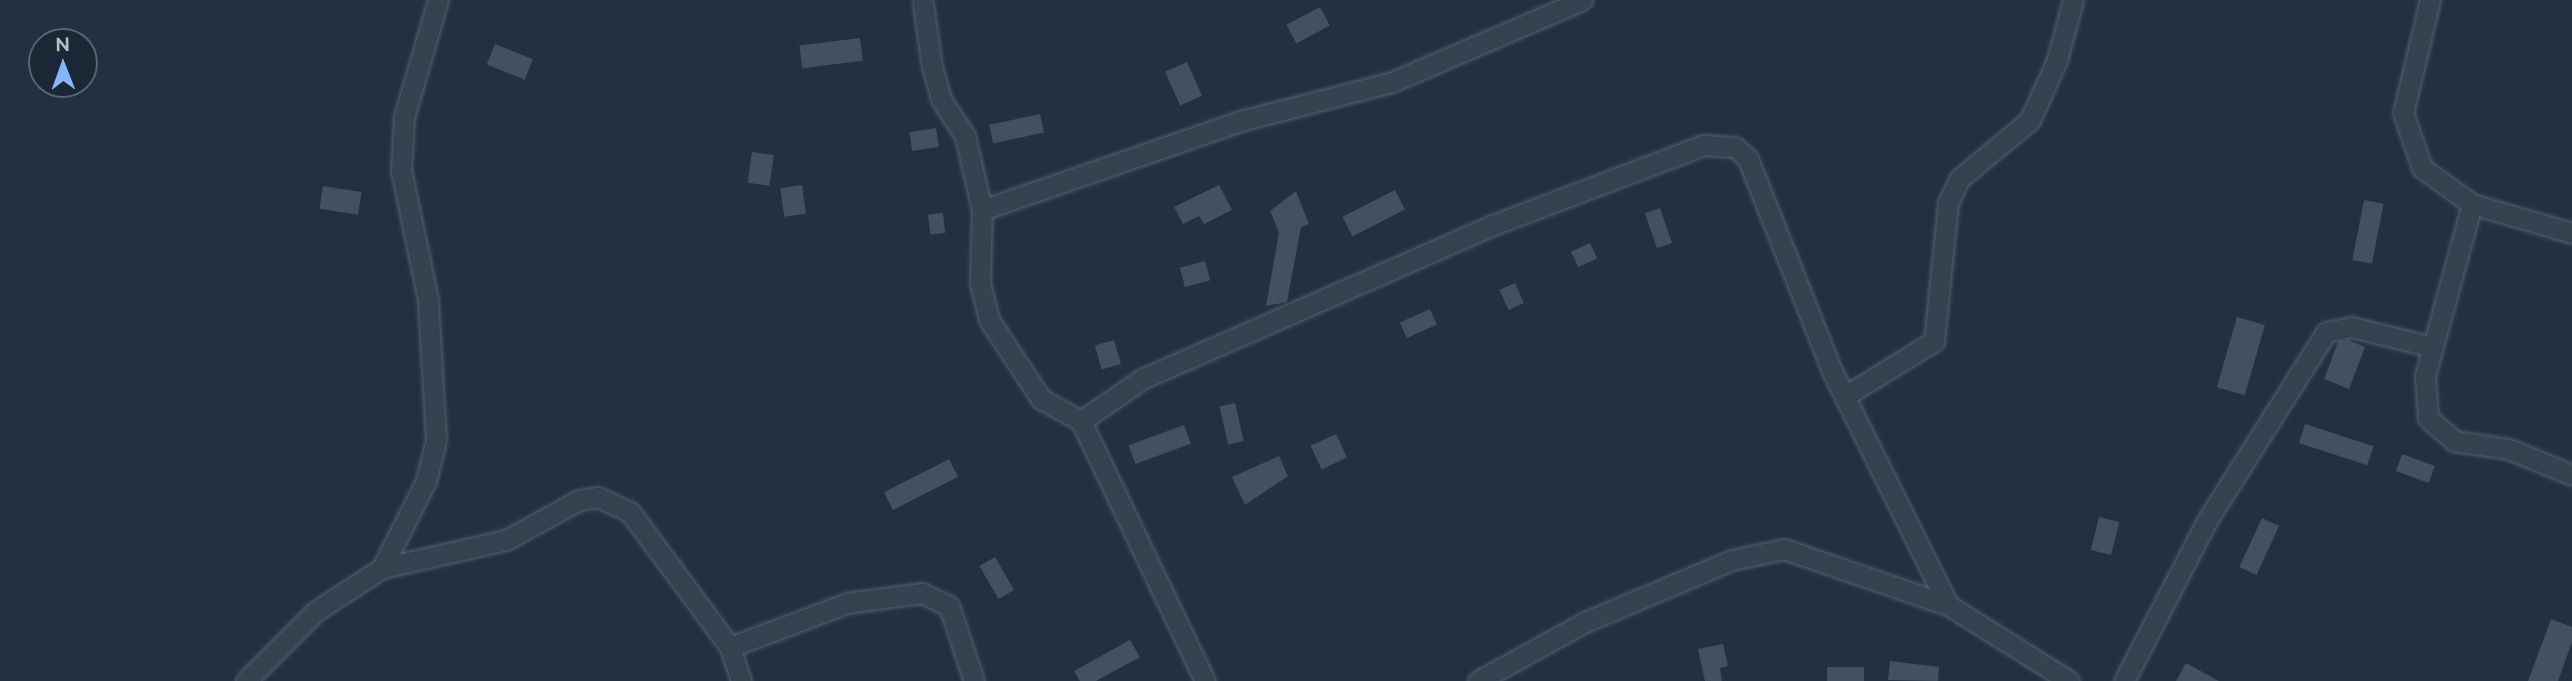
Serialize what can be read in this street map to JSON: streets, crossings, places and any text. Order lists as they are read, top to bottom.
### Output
{
  "north": "top"
}
